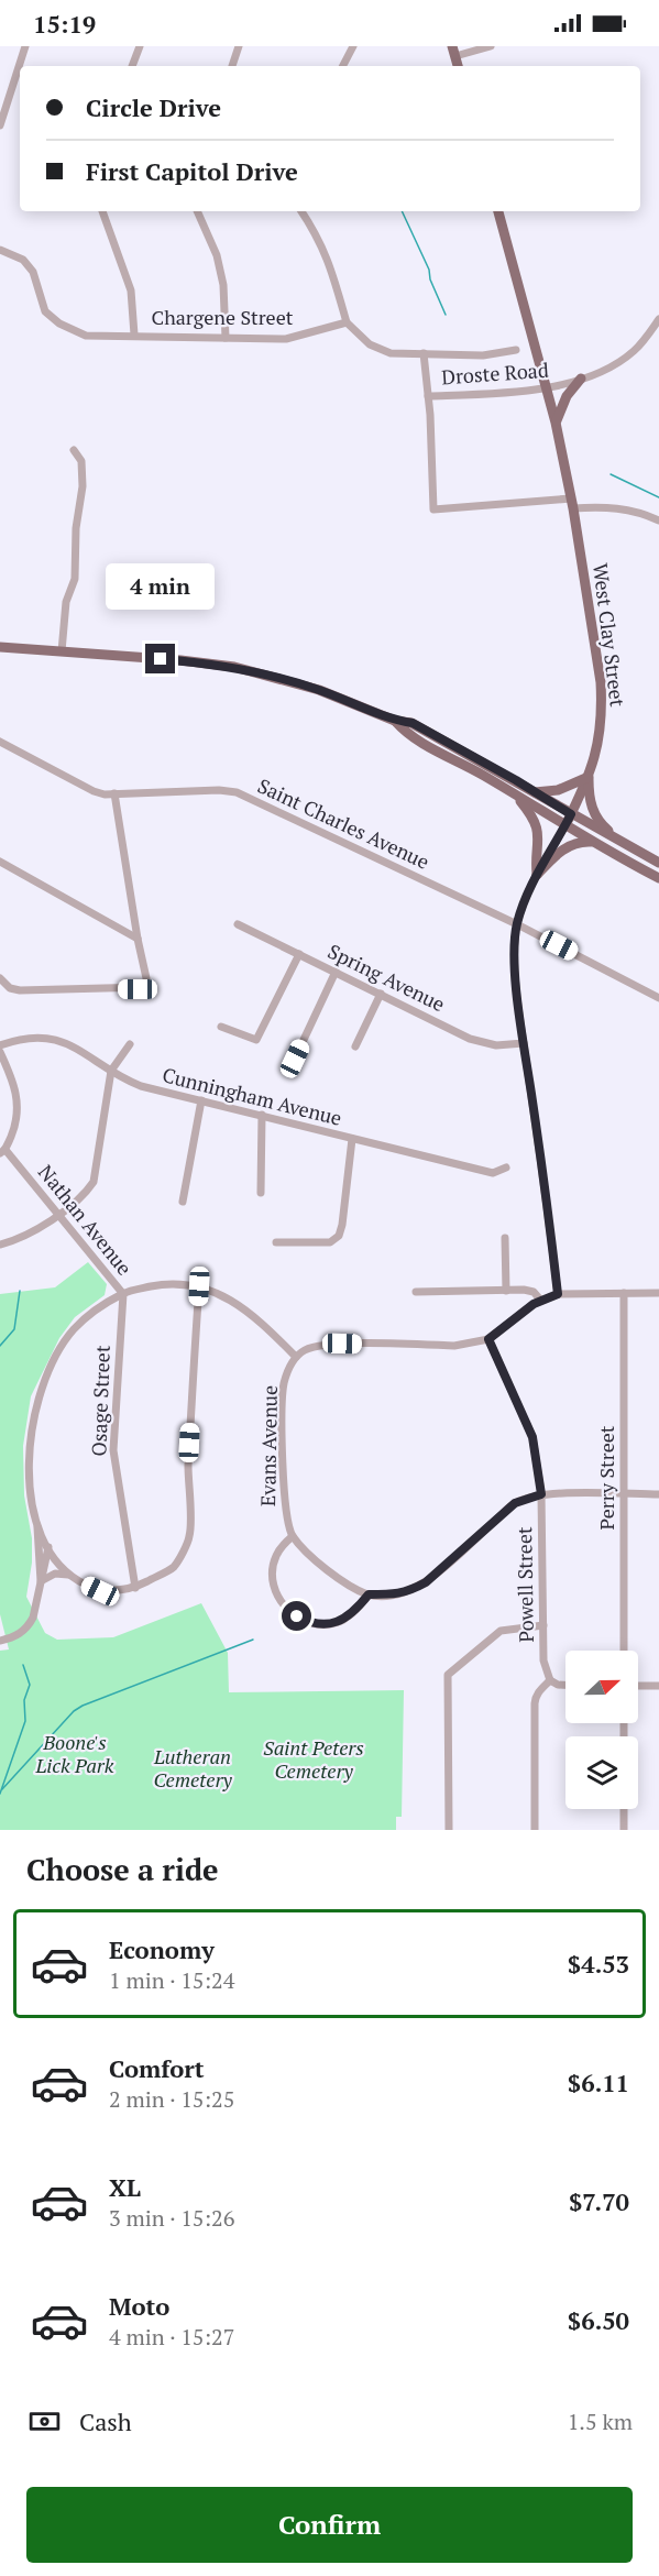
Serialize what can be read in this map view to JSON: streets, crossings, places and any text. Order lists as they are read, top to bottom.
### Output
{
  "streets": {
    "main road": ["West Clay Street"],
    "street": [
      "Chargene Street",
      "Droste Road",
      "Saint Charles Avenue",
      "Spring Avenue",
      "Cunningham Avenue",
      "Nathan Avenue",
      "Osage Street",
      "Evans Avenue",
      "Perry Street",
      "Powell Street"
    ]
  },
  "crossings": [
    ["Droste Road", "West Clay Street"],
    ["West Clay Street", "Saint Charles Avenue"],
    ["West Clay Street", "Spring Avenue"],
    ["Nathan Avenue", "Osage Street"],
    ["Nathan Avenue", "Evans Avenue"]
  ],
  "parks": ["Boone's Lick Park", "Saint Peters Cemetery", "Lutheran Cemetery"],
  "north": "right",
  "page": {
    "status": "15:19",
    "banner": ["Circle Drive", "First Capitol Drive"],
    "bubble": "4 min",
    "heading": "Choose a ride",
    "list": [
      {
        "name": "Economy",
        "note": "1 min · 15:24",
        "value": "$4.53"
      },
      {
        "name": "Comfort",
        "note": "2 min · 15:25",
        "value": "$6.11"
      },
      {
        "name": "XL",
        "note": "3 min · 15:26",
        "value": "$7.70"
      },
      {
        "name": "Moto",
        "note": "4 min · 15:27",
        "value": "$6.50"
      }
    ],
    "pay": ["Cash", "1.5 km"],
    "buttons": "Confirm"
  }
}
